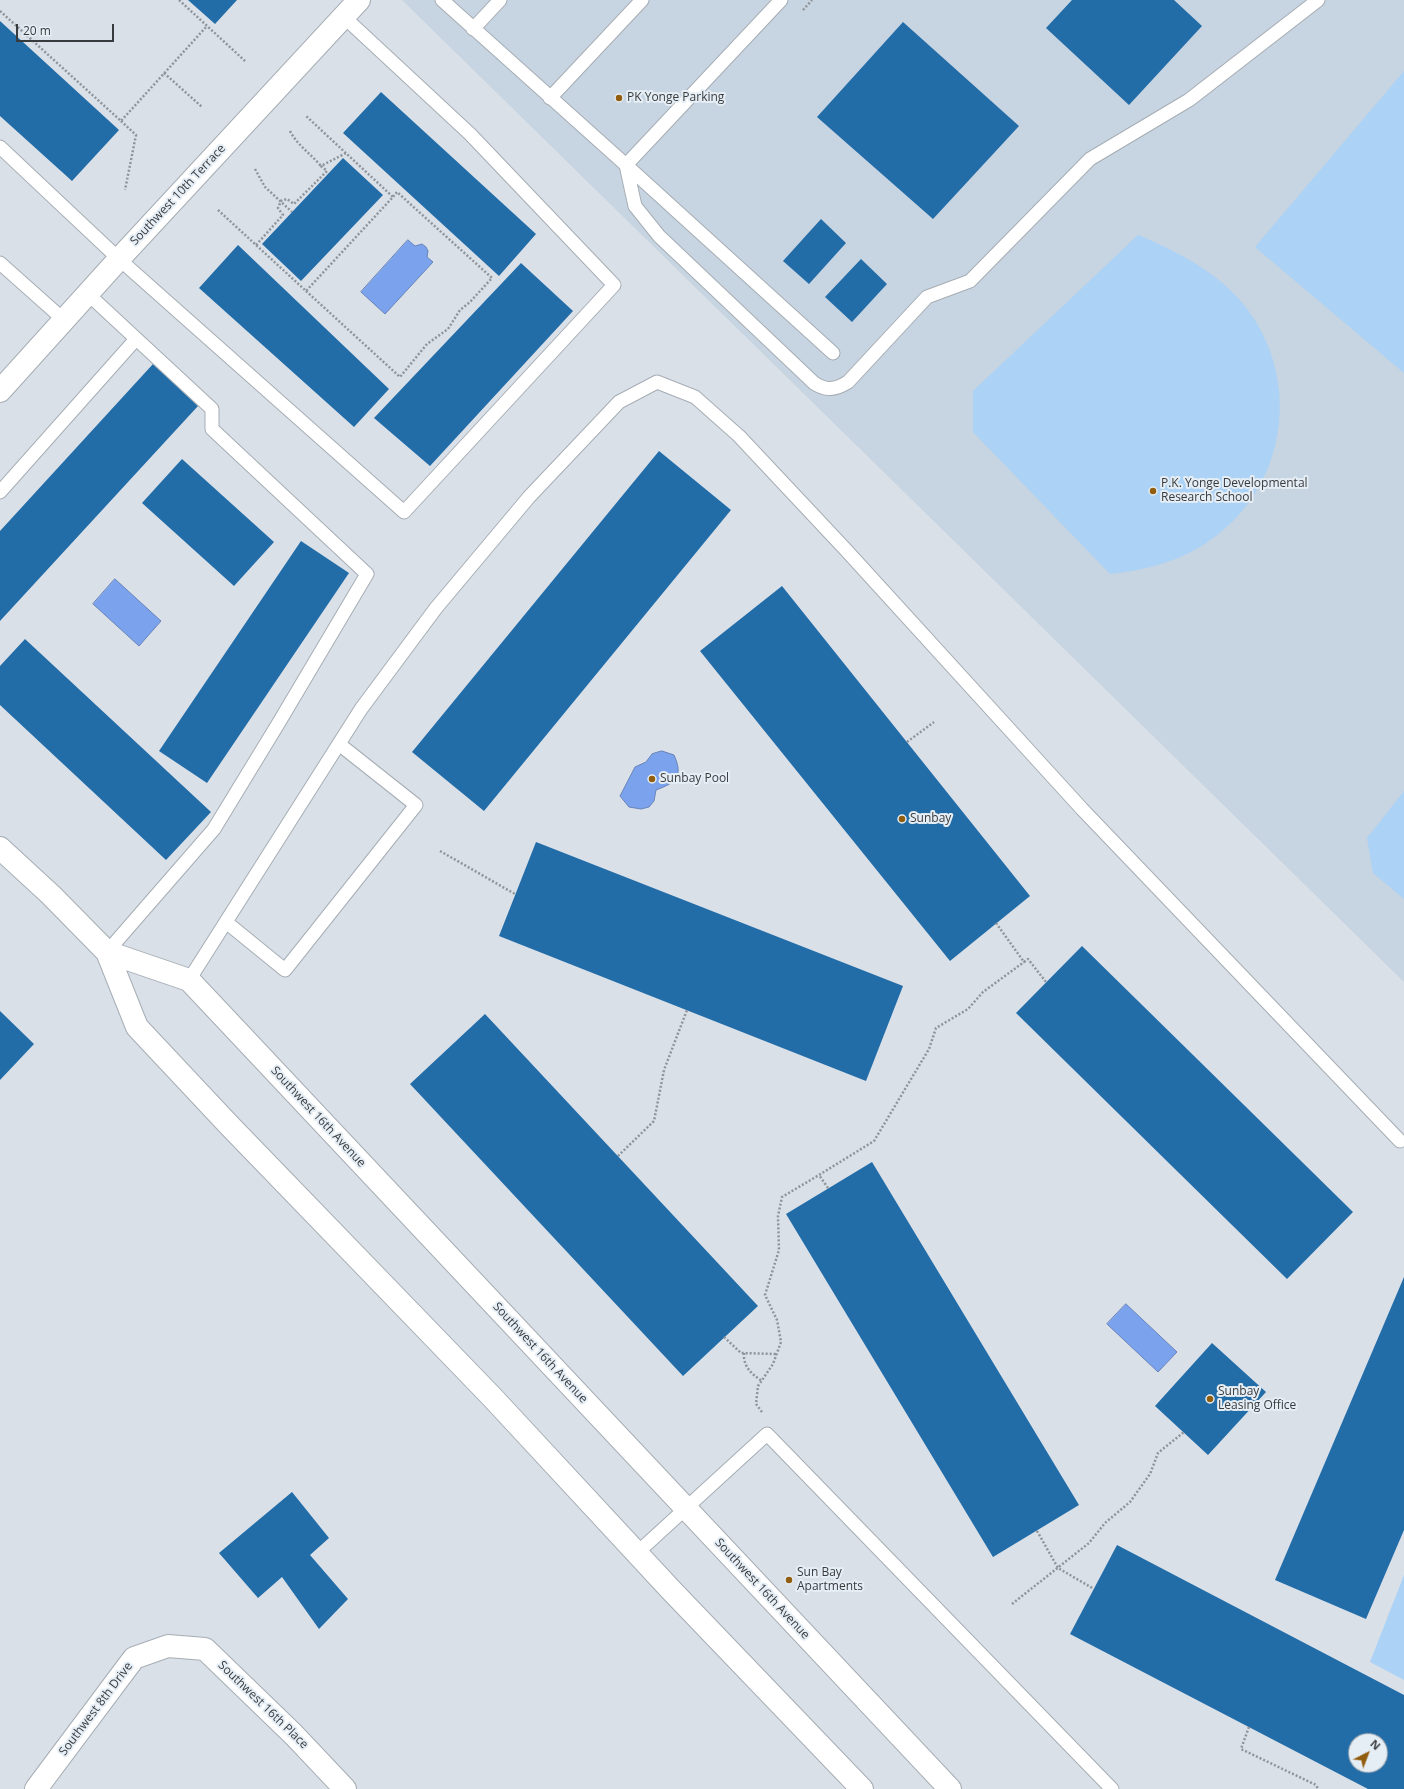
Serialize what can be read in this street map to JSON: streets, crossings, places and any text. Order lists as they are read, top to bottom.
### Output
{
  "streets": {
    "main road": [
      "Southwest 10th Terrace",
      "Southwest 16th Avenue",
      "Southwest 16th Place",
      "Southwest 8th Drive"
    ]
  },
  "crossings": [
    ["Southwest 16th Place", "Southwest 8th Drive"]
  ],
  "places": [
    "PK Yonge Parking",
    "P.K. Yonge Developmental Research School",
    "Sunbay Pool",
    "Sunbay",
    "Sunbay Leasing Office",
    "Sun Bay Apartments"
  ],
  "scale_bar": "20 m",
  "north": "top right"
}
